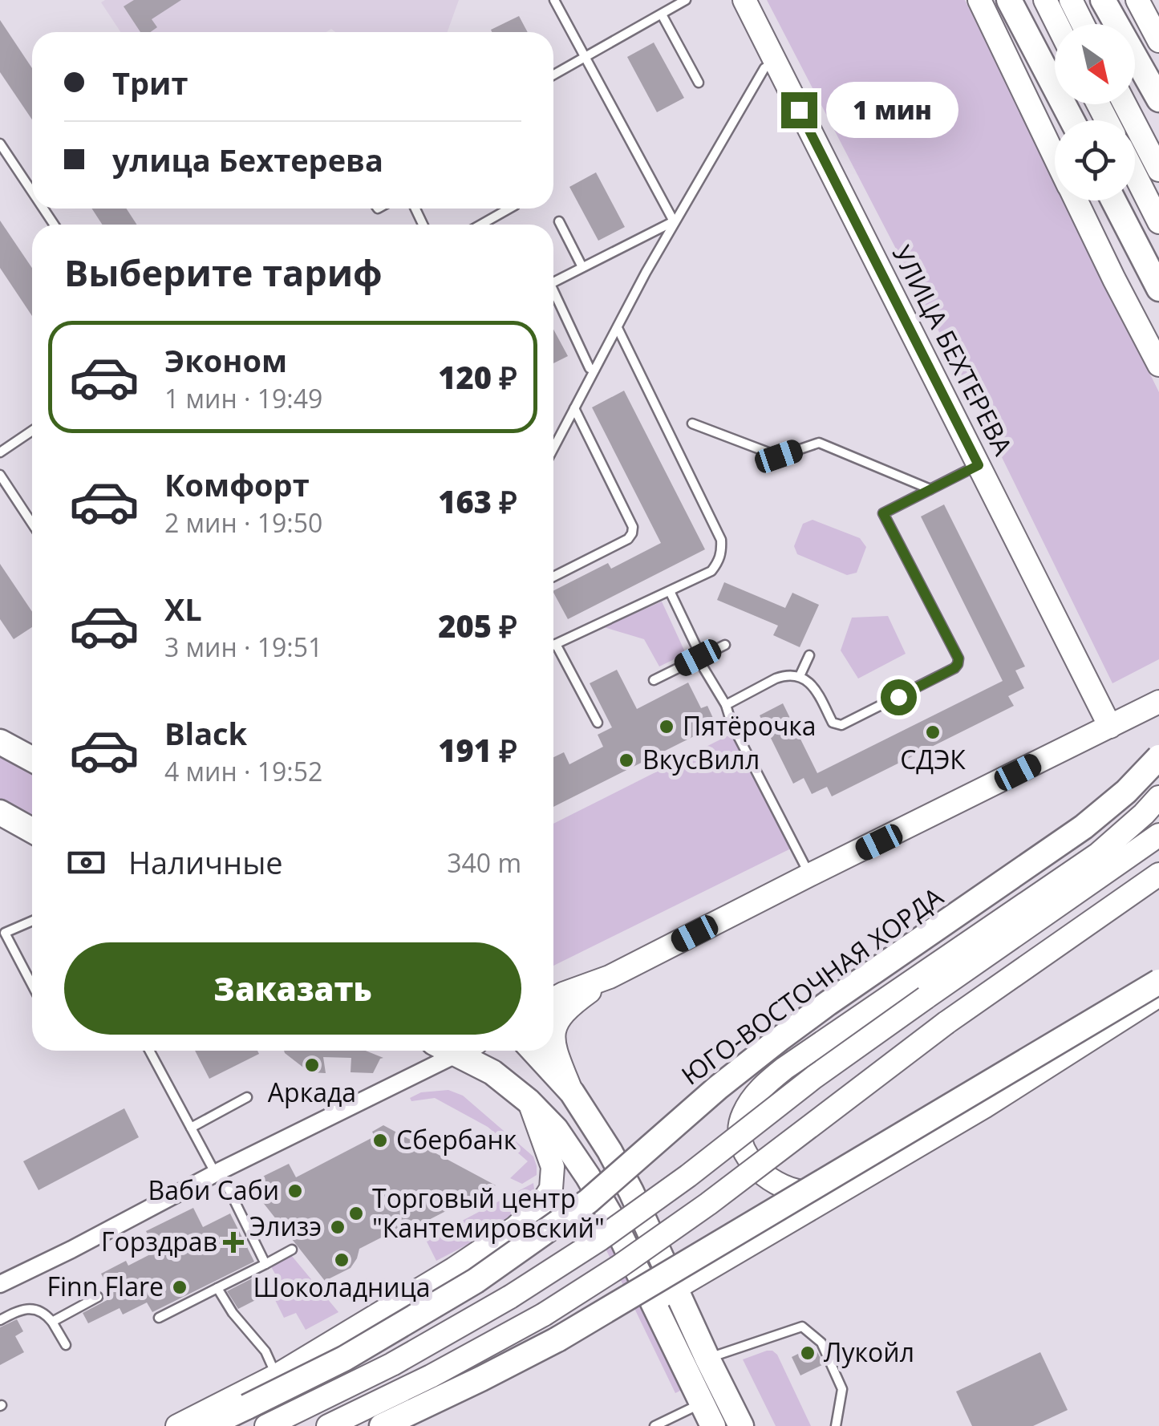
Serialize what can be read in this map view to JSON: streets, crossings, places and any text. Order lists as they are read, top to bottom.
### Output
{
  "streets": {
    "main road": ["УЛИЦА БЕХТЕРЕВА", "ЮГО-ВОСТОЧНАЯ ХОРДА"]
  },
  "places": {
    "other": [
      "Пятёрочка",
      "СДЭК",
      "ВкусВилл",
      "Аркада",
      "Сбербанк",
      "Ваби Саби",
      "Торговый центр \"Кантемировский\"",
      "Элизэ",
      "Шоколадница",
      "Finn Flare",
      "Лукойл"
    ],
    "health": ["Горздрав"]
  },
  "north": "bottom right",
  "page": {
    "banner": ["Трит", "улица Бехтерева"],
    "bubble": "1 мин",
    "heading": "Выберите тариф",
    "list": [
      {
        "name": "Эконом",
        "note": "1 мин · 19:49",
        "value": "120 ₽"
      },
      {
        "name": "Комфорт",
        "note": "2 мин · 19:50",
        "value": "163 ₽"
      },
      {
        "name": "XL",
        "note": "3 мин · 19:51",
        "value": "205 ₽"
      },
      {
        "name": "Black",
        "note": "4 мин · 19:52",
        "value": "191 ₽"
      }
    ],
    "pay": ["Наличные", "340 m"],
    "buttons": "Заказать"
  }
}
